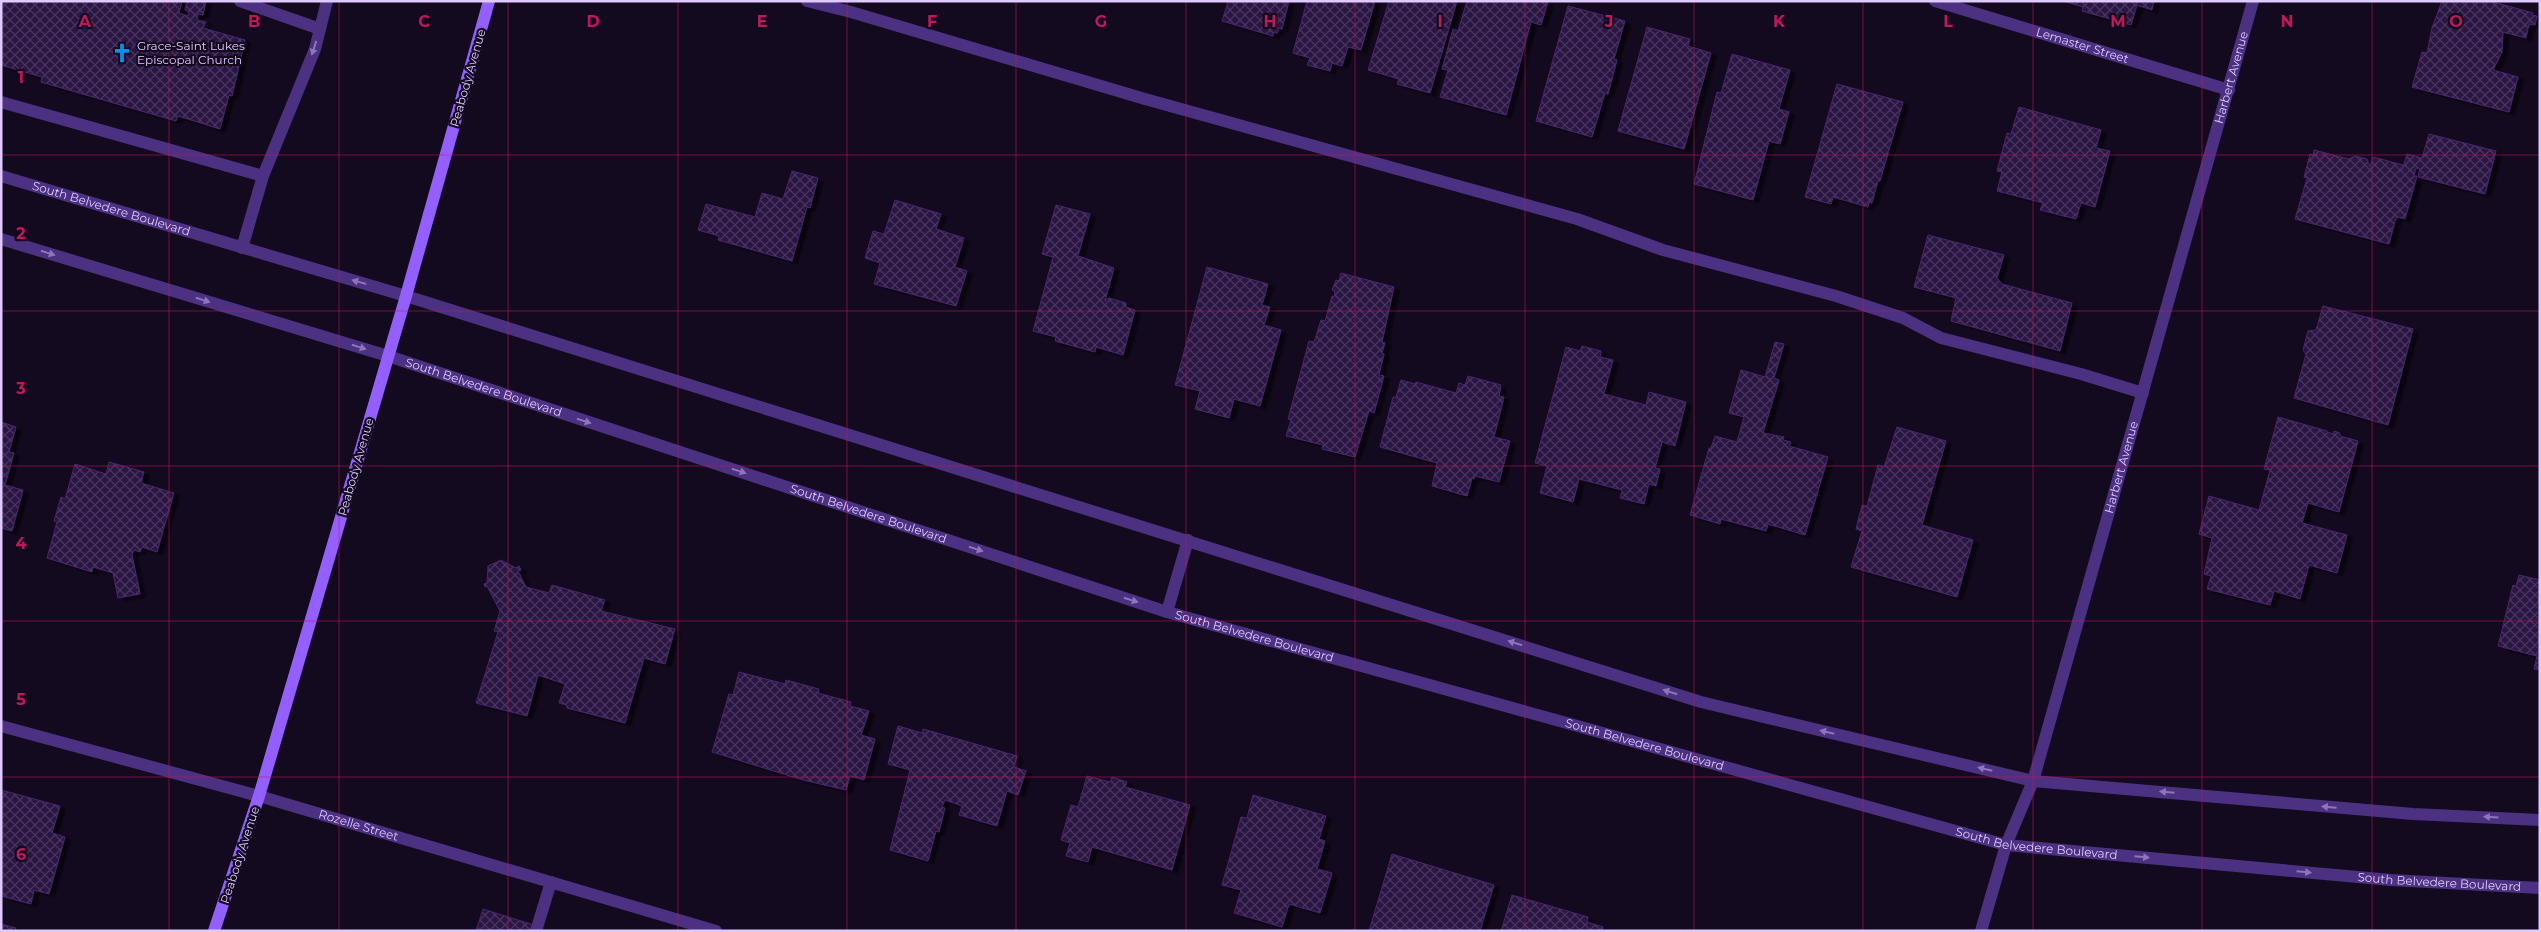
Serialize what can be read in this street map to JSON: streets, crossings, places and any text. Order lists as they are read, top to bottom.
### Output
{
  "streets": {
    "main road": ["Peabody Avenue"],
    "street": [
      "Lemaster Street",
      "Harbert Avenue",
      "South Belvedere Boulevard",
      "Rozelle Street"
    ]
  },
  "crossings": [
    ["Lemaster Street", "Harbert Avenue"],
    ["Peabody Avenue", "South Belvedere Boulevard"],
    ["Peabody Avenue", "Rozelle Street"],
    ["Harbert Avenue", "South Belvedere Boulevard"]
  ],
  "places": {
    "church": ["Grace-Saint Lukes Episcopal Church"]
  },
  "grid": {
    "columns": [
      "A",
      "B",
      "C",
      "D",
      "E",
      "F",
      "G",
      "H",
      "I",
      "J",
      "K",
      "L",
      "M",
      "N",
      "O"
    ],
    "rows": [
      "1",
      "2",
      "3",
      "4",
      "5",
      "6"
    ]
  }
}
